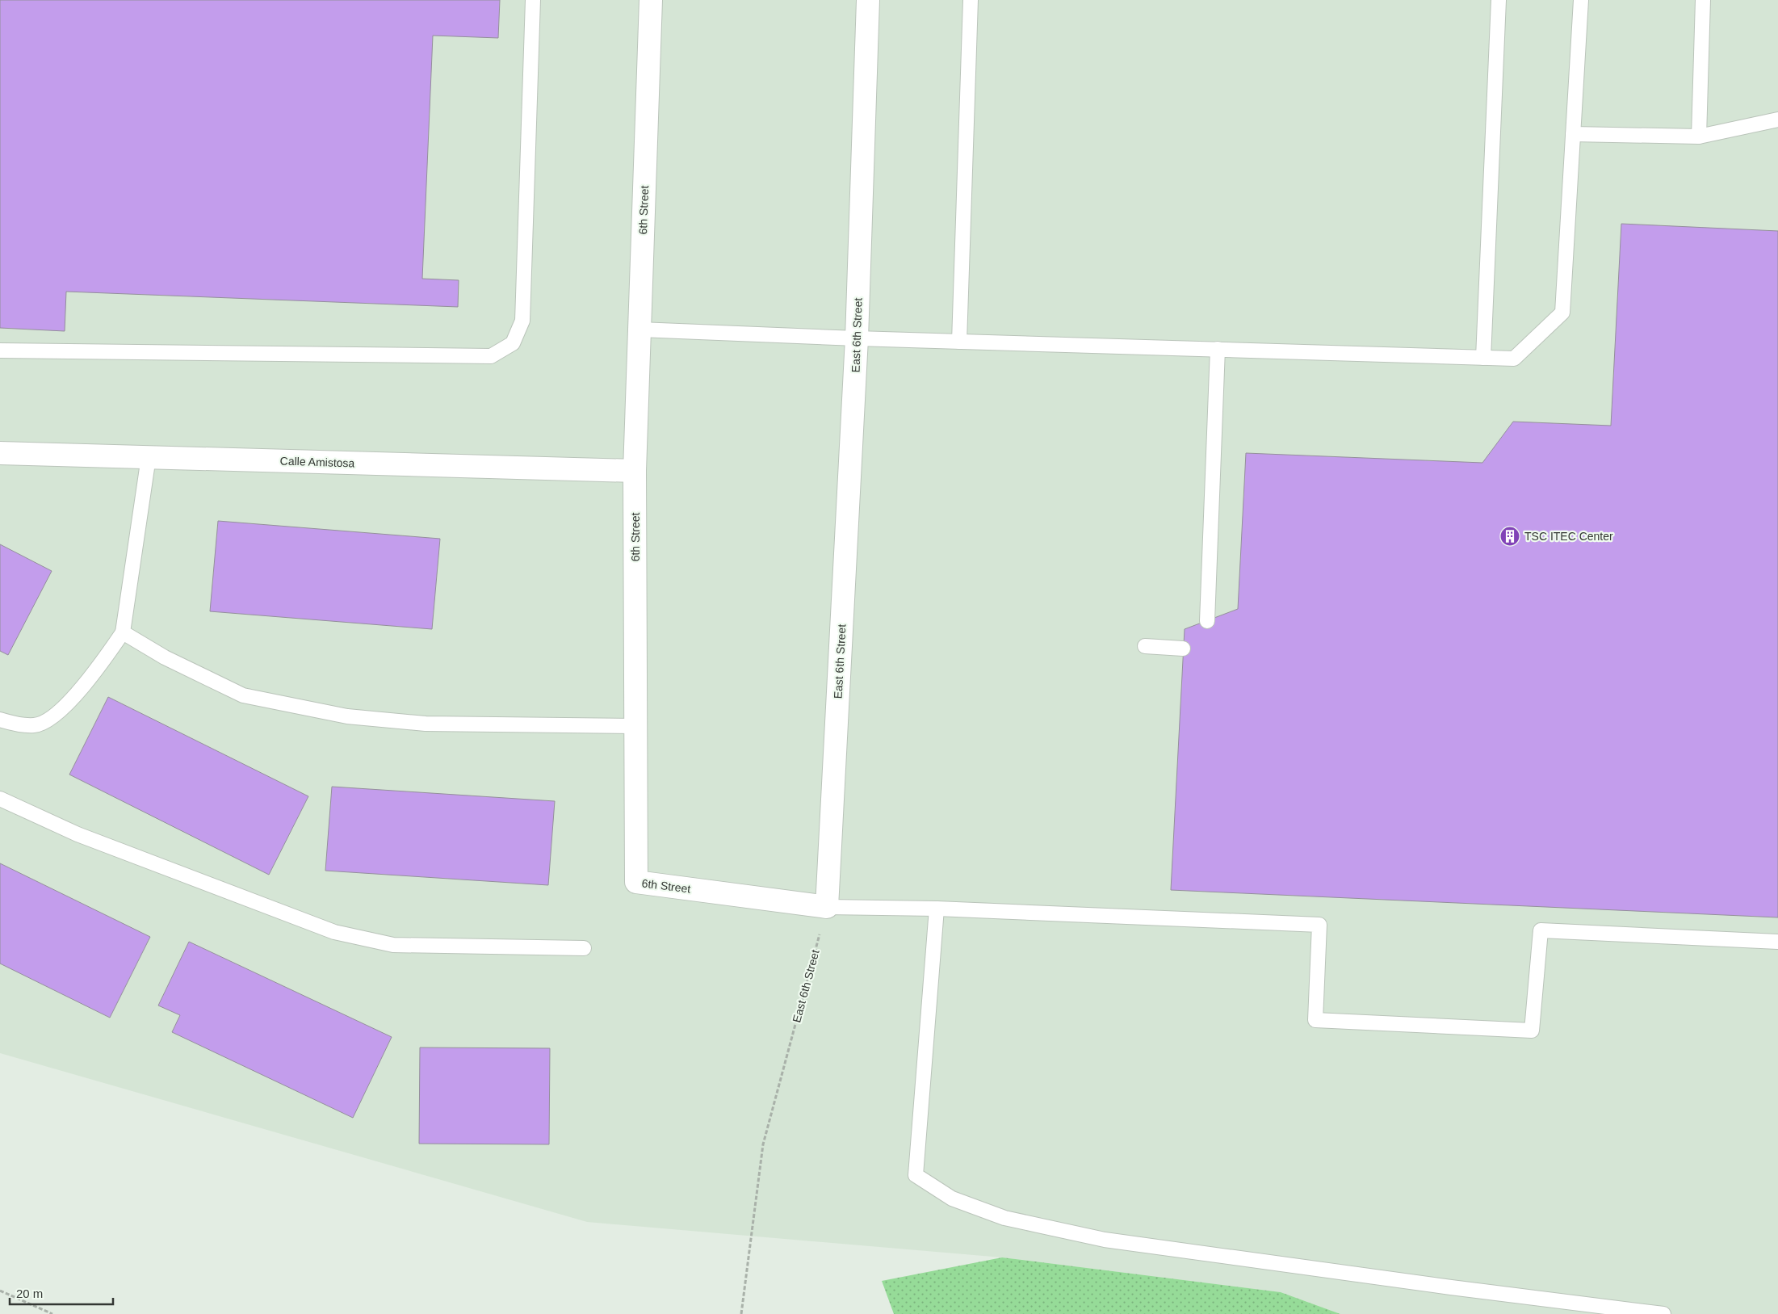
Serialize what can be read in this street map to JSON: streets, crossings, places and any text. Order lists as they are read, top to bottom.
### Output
{
  "streets": {
    "street": ["6th Street", "East 6th Street", "Calle Amistosa"]
  },
  "crossings": [
    ["6th Street", "East 6th Street"],
    ["6th Street", "Calle Amistosa"]
  ],
  "places": {
    "building": ["TSC ITEC Center"]
  },
  "scale_bar": "20 m"
}
